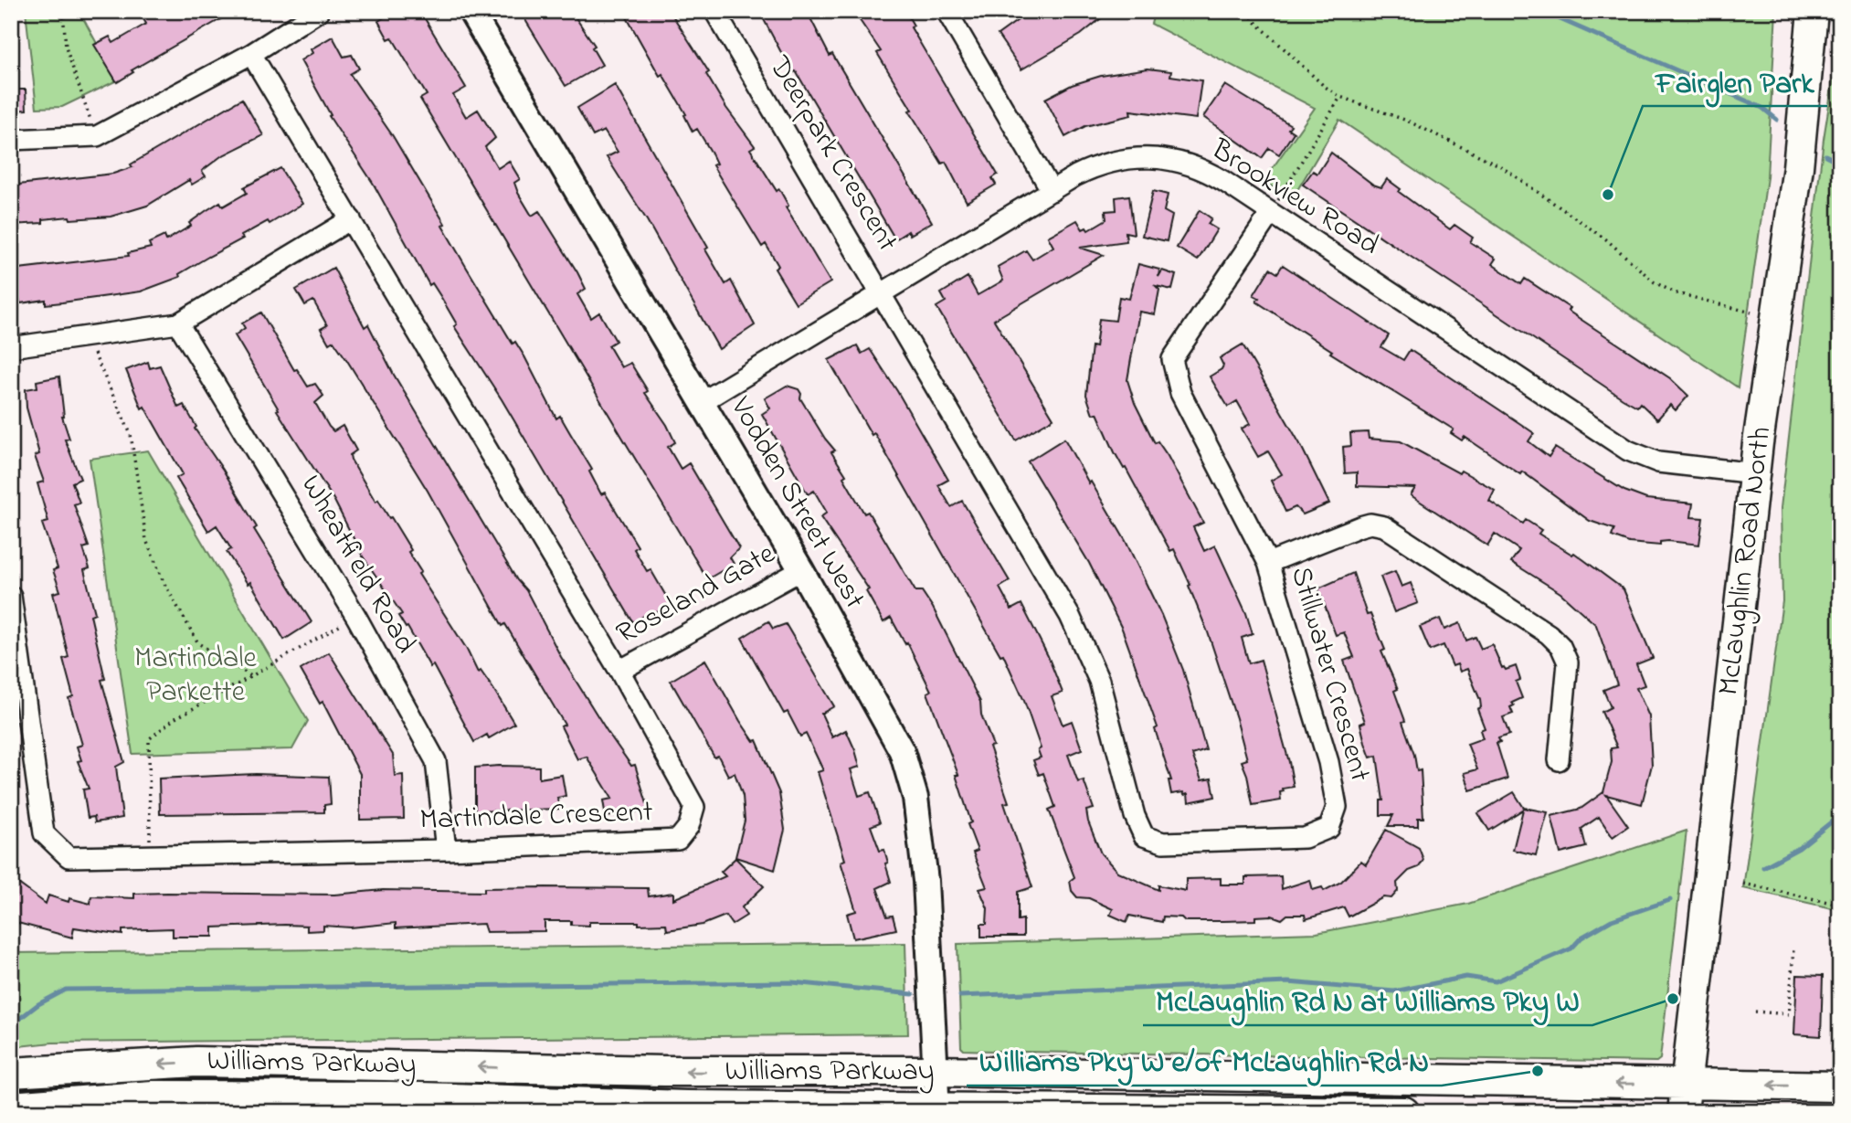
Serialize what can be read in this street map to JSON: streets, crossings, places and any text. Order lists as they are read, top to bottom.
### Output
{
  "streets": {
    "main road": ["McLaughlin Road North", "Williams Parkway"],
    "street": [
      "Deerpark Crescent",
      "Brookview Road",
      "Vodden Street West",
      "Wheatfield Road",
      "Roseland Gate",
      "Stillwater Crescent",
      "Martindale Crescent"
    ]
  },
  "crossings": [
    ["Deerpark Crescent", "Brookview Road"],
    ["Deerpark Crescent", "Stillwater Crescent"],
    ["Brookview Road", "Vodden Street West"],
    ["Brookview Road", "McLaughlin Road North"],
    ["Brookview Road", "Stillwater Crescent"],
    ["Vodden Street West", "Roseland Gate"],
    ["Vodden Street West", "Williams Parkway"],
    ["McLaughlin Road North", "Williams Parkway"],
    ["Wheatfield Road", "Martindale Crescent"],
    ["Roseland Gate", "Martindale Crescent"]
  ],
  "parks": ["Martindale Parkette"],
  "places": ["Fairglen Park", "McLaughlin Rd N at Williams Pky W", "Williams Pky W e/of McLaughlin Rd N"]
}
